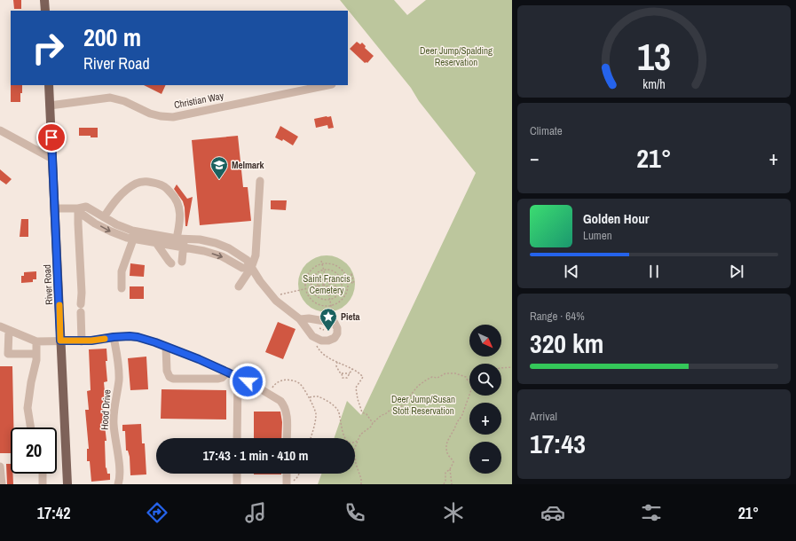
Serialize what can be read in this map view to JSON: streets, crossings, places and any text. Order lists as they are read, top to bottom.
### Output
{
  "streets": {
    "main road": ["River Road"],
    "street": ["Christian Way", "Hood Drive"]
  },
  "crossings": [
    ["Christian Way", "River Road"]
  ],
  "parks": ["Deer Jump/Spalding Reservation", "Saint Francis Cemetery", "Deer Jump/Susan Stott Reservation"],
  "places": {
    "school or university": ["Melmark"],
    "place": ["Pieta"]
  },
  "north": "bottom right",
  "page": {
    "turn": ["200 m", "River Road"],
    "tile": [
      "Climate",
      ["Range · 64%", "320 km"],
      ["Arrival", "17:43"]
    ],
    "heat": ["−", "21°", "+"],
    "song": ["Golden Hour", "Lumen"],
    "map_buttons": ["+", "−"],
    "limit": "20",
    "trip": "17:43 · 1 min · 410 m",
    "tabs": ["17:42", "21°"],
    "gauge": ["13", "km/h"]
  }
}
